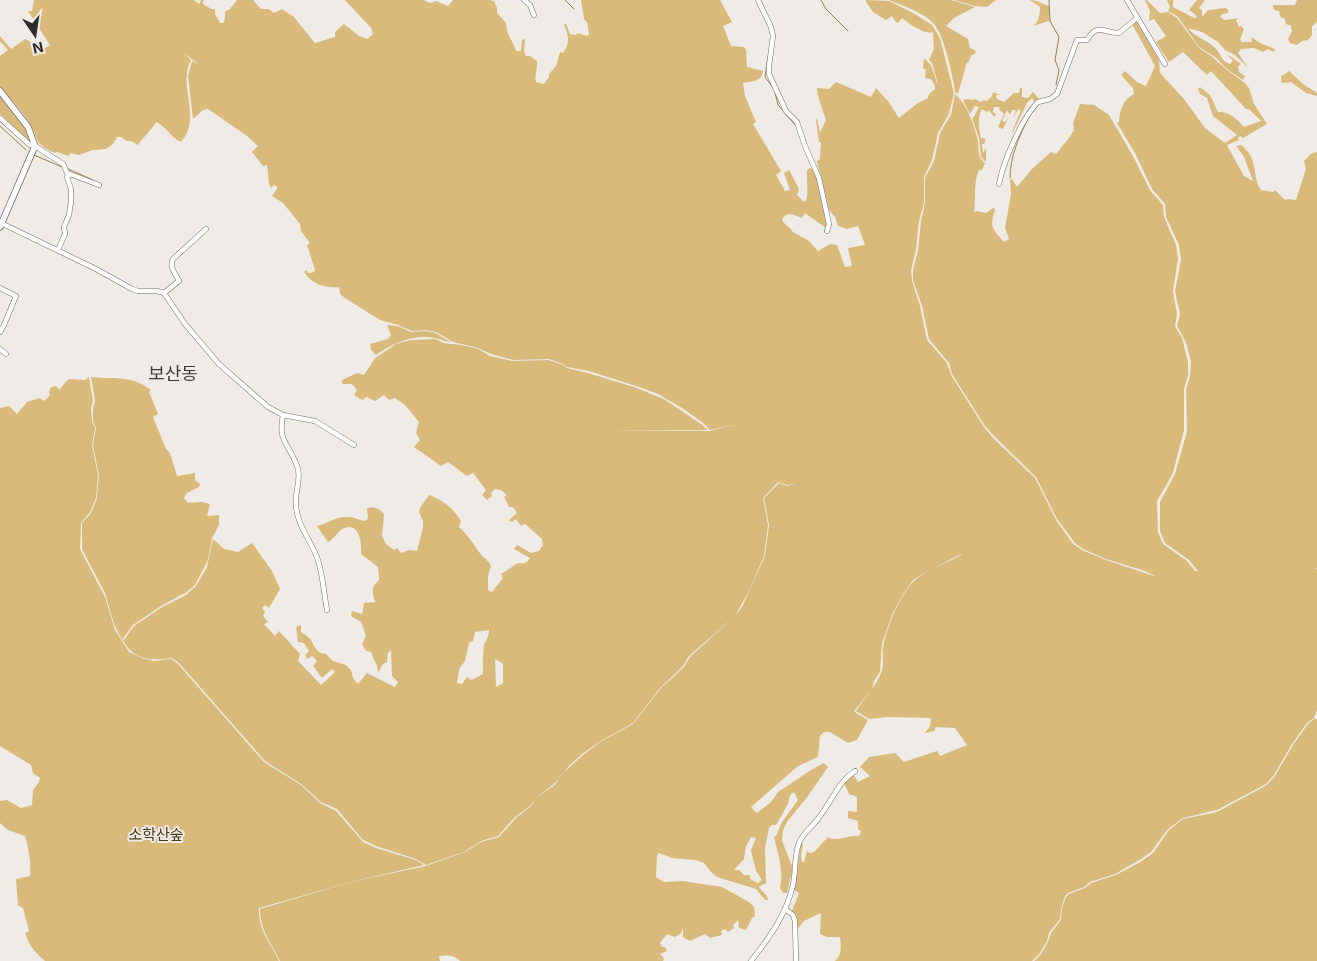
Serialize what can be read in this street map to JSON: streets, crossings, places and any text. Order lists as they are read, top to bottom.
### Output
{
  "districts": ["보산동"],
  "parks": ["소학산숲"],
  "north": "bottom"
}
